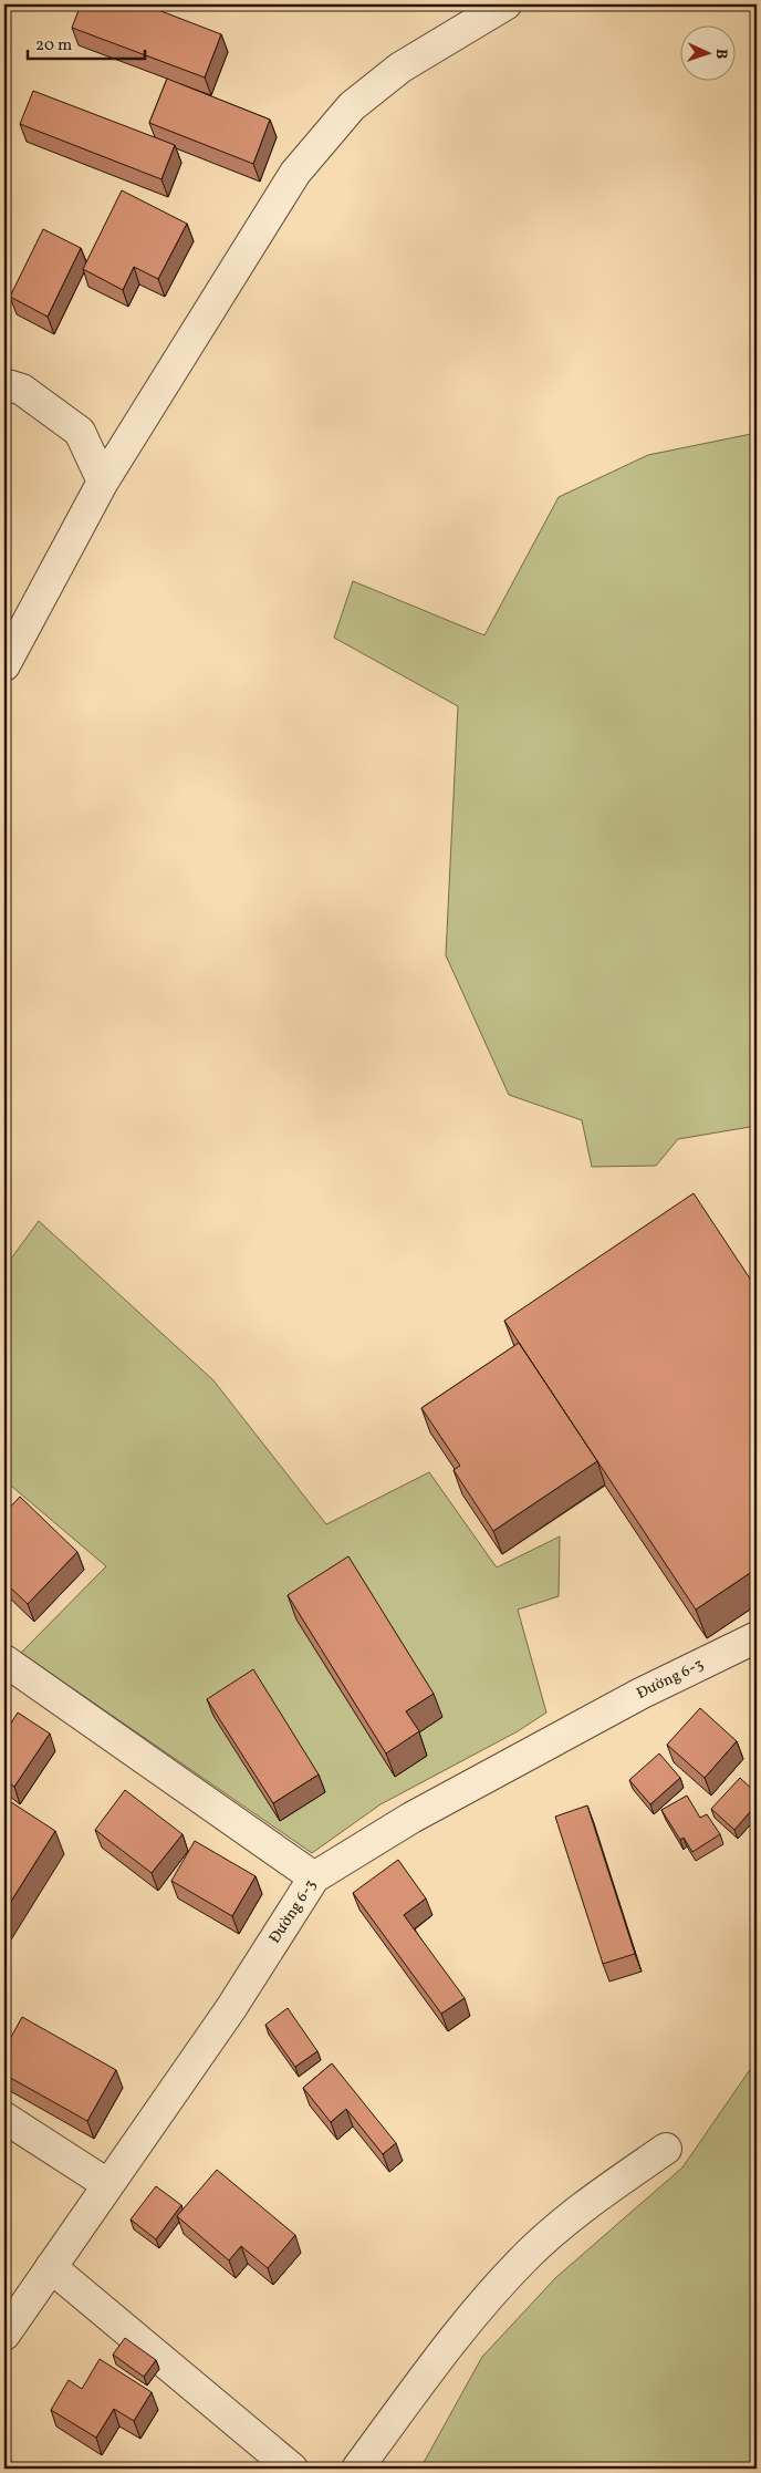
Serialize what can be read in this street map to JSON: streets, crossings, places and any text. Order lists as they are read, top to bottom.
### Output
{
  "streets": {
    "street": ["Đường 6-3"]
  },
  "scale_bar": "20 m",
  "north": "right"
}
